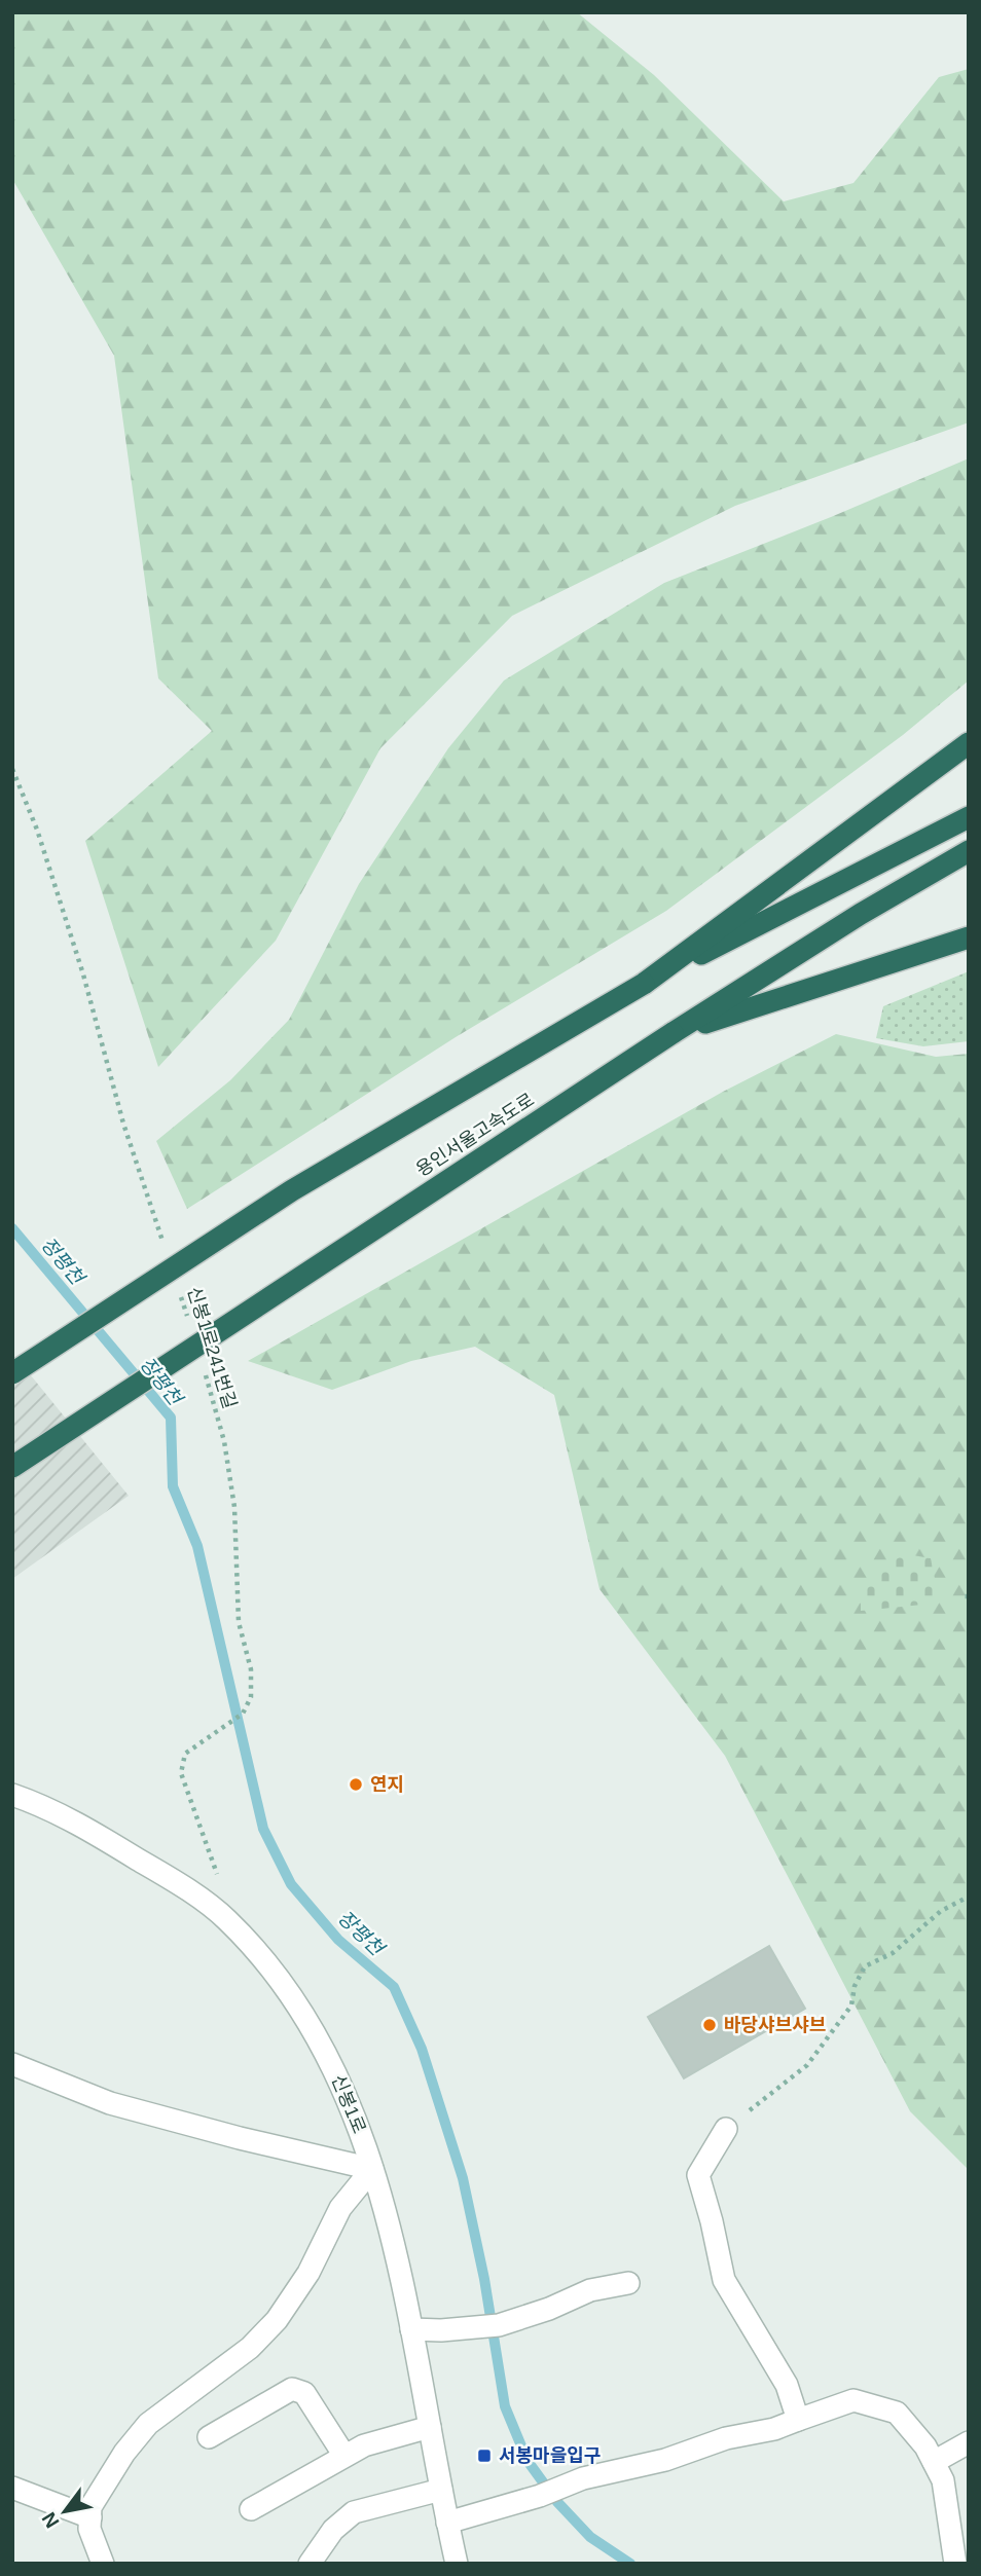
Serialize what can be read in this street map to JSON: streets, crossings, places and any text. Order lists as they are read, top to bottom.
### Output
{
  "streets": {
    "highway": ["용인서울고속도로"],
    "street": ["신봉1로"],
    "path": ["신봉1로241번길"]
  },
  "crossings": [
    ["신봉1로241번길", "신봉1로"]
  ],
  "water": ["정평천", "장평천"],
  "places": {
    "other": ["연지", "바당샤브샤브"],
    "transit": ["서봉마을입구"]
  },
  "north": "bottom left"
}
